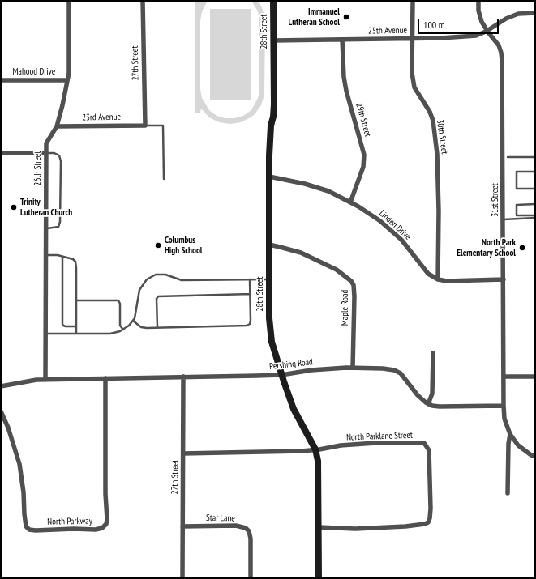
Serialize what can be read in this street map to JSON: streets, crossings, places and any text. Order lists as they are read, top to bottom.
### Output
{
  "streets": {
    "street": [
      "25th Avenue",
      "28th Street",
      "27th Street",
      "Mahood Drive",
      "23rd Avenue",
      "29th Street",
      "30th Street",
      "26th Street",
      "31st Street",
      "Linden Drive",
      "Maple Road",
      "Pershing Road",
      "North Parklane Street",
      "Star Lane",
      "North Parkway"
    ]
  },
  "crossings": [
    ["25th Avenue", "28th Street"],
    ["25th Avenue", "29th Street"],
    ["25th Avenue", "30th Street"],
    ["25th Avenue", "31st Street"],
    ["28th Street", "Linden Drive"],
    ["28th Street", "Maple Road"],
    ["28th Street", "Pershing Road"],
    ["28th Street", "North Parklane Street"],
    ["27th Street", "23rd Avenue"],
    ["27th Street", "Pershing Road"],
    ["27th Street", "North Parklane Street"],
    ["27th Street", "Star Lane"],
    ["Mahood Drive", "26th Street"],
    ["23rd Avenue", "26th Street"],
    ["29th Street", "Linden Drive"],
    ["30th Street", "Linden Drive"],
    ["26th Street", "Pershing Road"],
    ["31st Street", "Pershing Road"],
    ["Maple Road", "Pershing Road"],
    ["Pershing Road", "North Parkway"]
  ],
  "places": [
    "Immanuel Lutheran School",
    "Trinity Lutheran Church",
    "Columbus High School",
    "North Park Elementary School"
  ],
  "scale_bar": "100 m"
}
